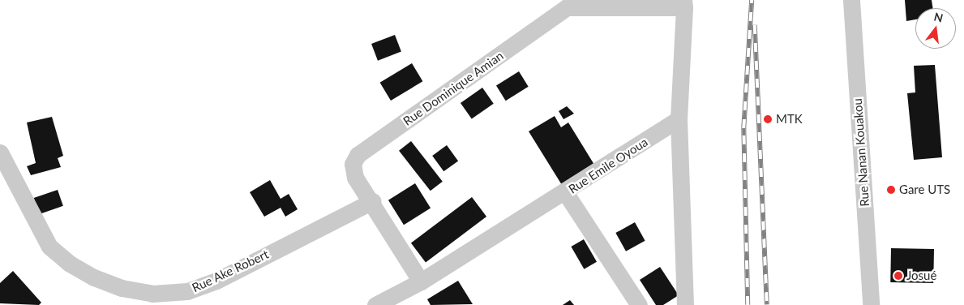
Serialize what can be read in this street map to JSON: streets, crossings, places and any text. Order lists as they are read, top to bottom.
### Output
{
  "streets": {
    "street": [
      "Rue Dominique Amian",
      "Rue Nanan Kouakou",
      "Rue Emile Oyoua",
      "Rue Ake Robert"
    ]
  },
  "crossings": [
    ["Rue Dominique Amian", "Rue Emile Oyoua"],
    ["Rue Dominique Amian", "Rue Ake Robert"]
  ],
  "places": ["MTK", "Gare UTS", "Josué"],
  "north": "top"
}
